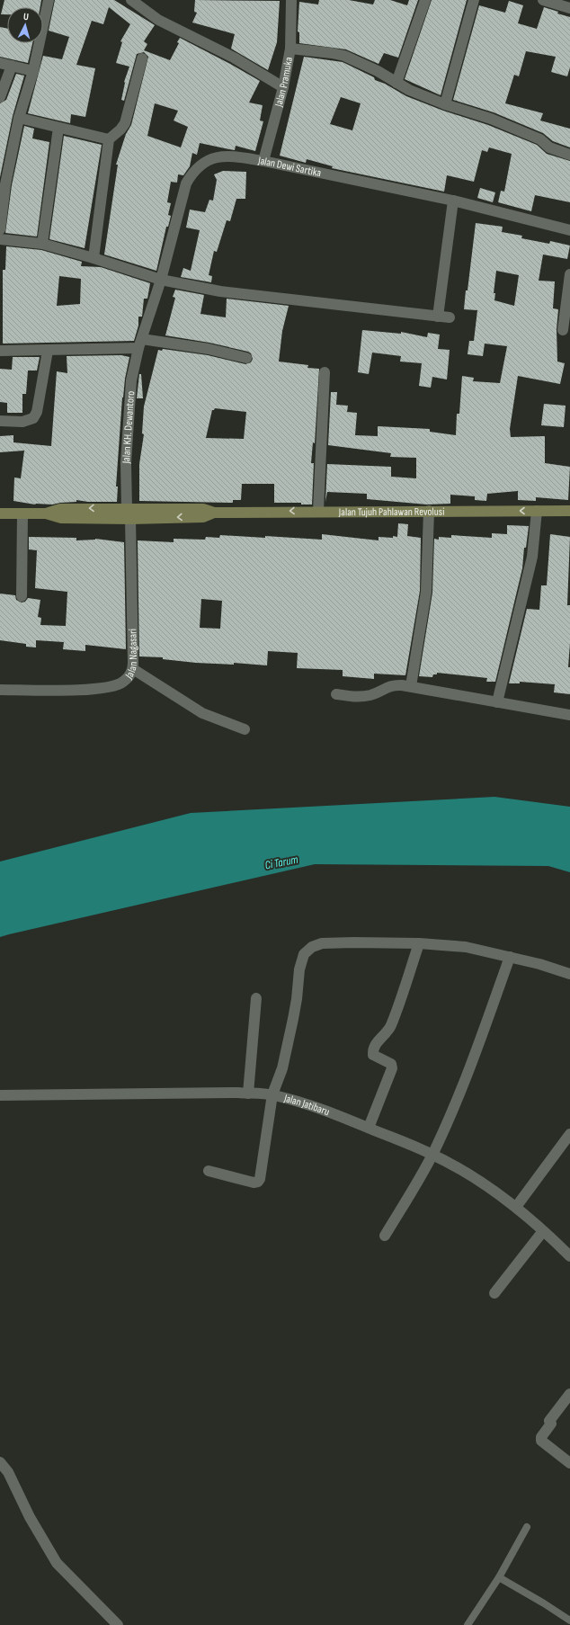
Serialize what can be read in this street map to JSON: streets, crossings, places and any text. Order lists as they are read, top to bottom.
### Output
{
  "streets": {
    "main road": ["Jalan Tujuh Pahlawan Revolusi"],
    "street": [
      "Jalan Pramuka",
      "Jalan Dewi Sartika",
      "Jalan KH. Dewantoro",
      "Jalan Nagasari",
      "Jalan Jatibaru"
    ]
  },
  "crossings": [
    ["Jalan Pramuka", "Jalan Dewi Sartika"],
    ["Jalan Dewi Sartika", "Jalan KH. Dewantoro"],
    ["Jalan KH. Dewantoro", "Jalan Tujuh Pahlawan Revolusi"],
    ["Jalan Tujuh Pahlawan Revolusi", "Jalan Nagasari"]
  ],
  "water": ["Ci Tarum"],
  "north": "top"
}
